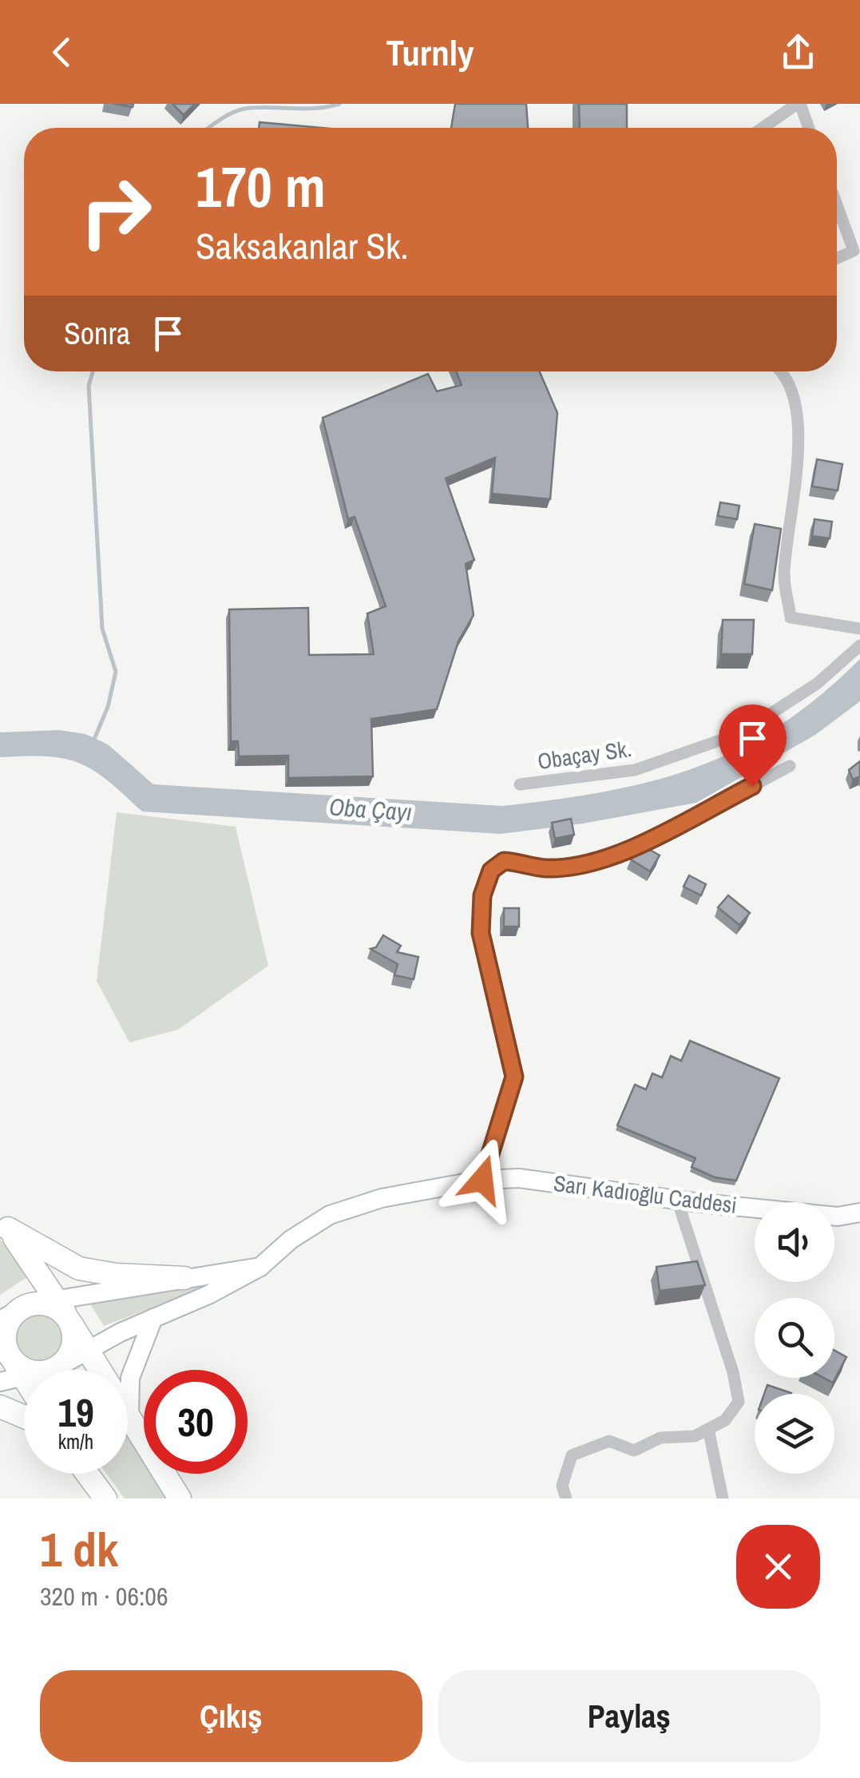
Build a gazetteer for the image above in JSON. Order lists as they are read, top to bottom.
{
  "streets": {
    "street": ["Obaçay Sk.", "Sarı Kadıoğlu Caddesi"]
  },
  "water": ["Oba Çayı"],
  "page": {
    "header": "Turnly",
    "turn": ["170 m", "Saksakanlar Sk."],
    "then": "Sonra",
    "speed": "19 km/h",
    "limit": "30",
    "heading": ["1 dk", "320 m · 06:06"],
    "buttons": ["Çıkış", "Paylaş"]
  }
}
